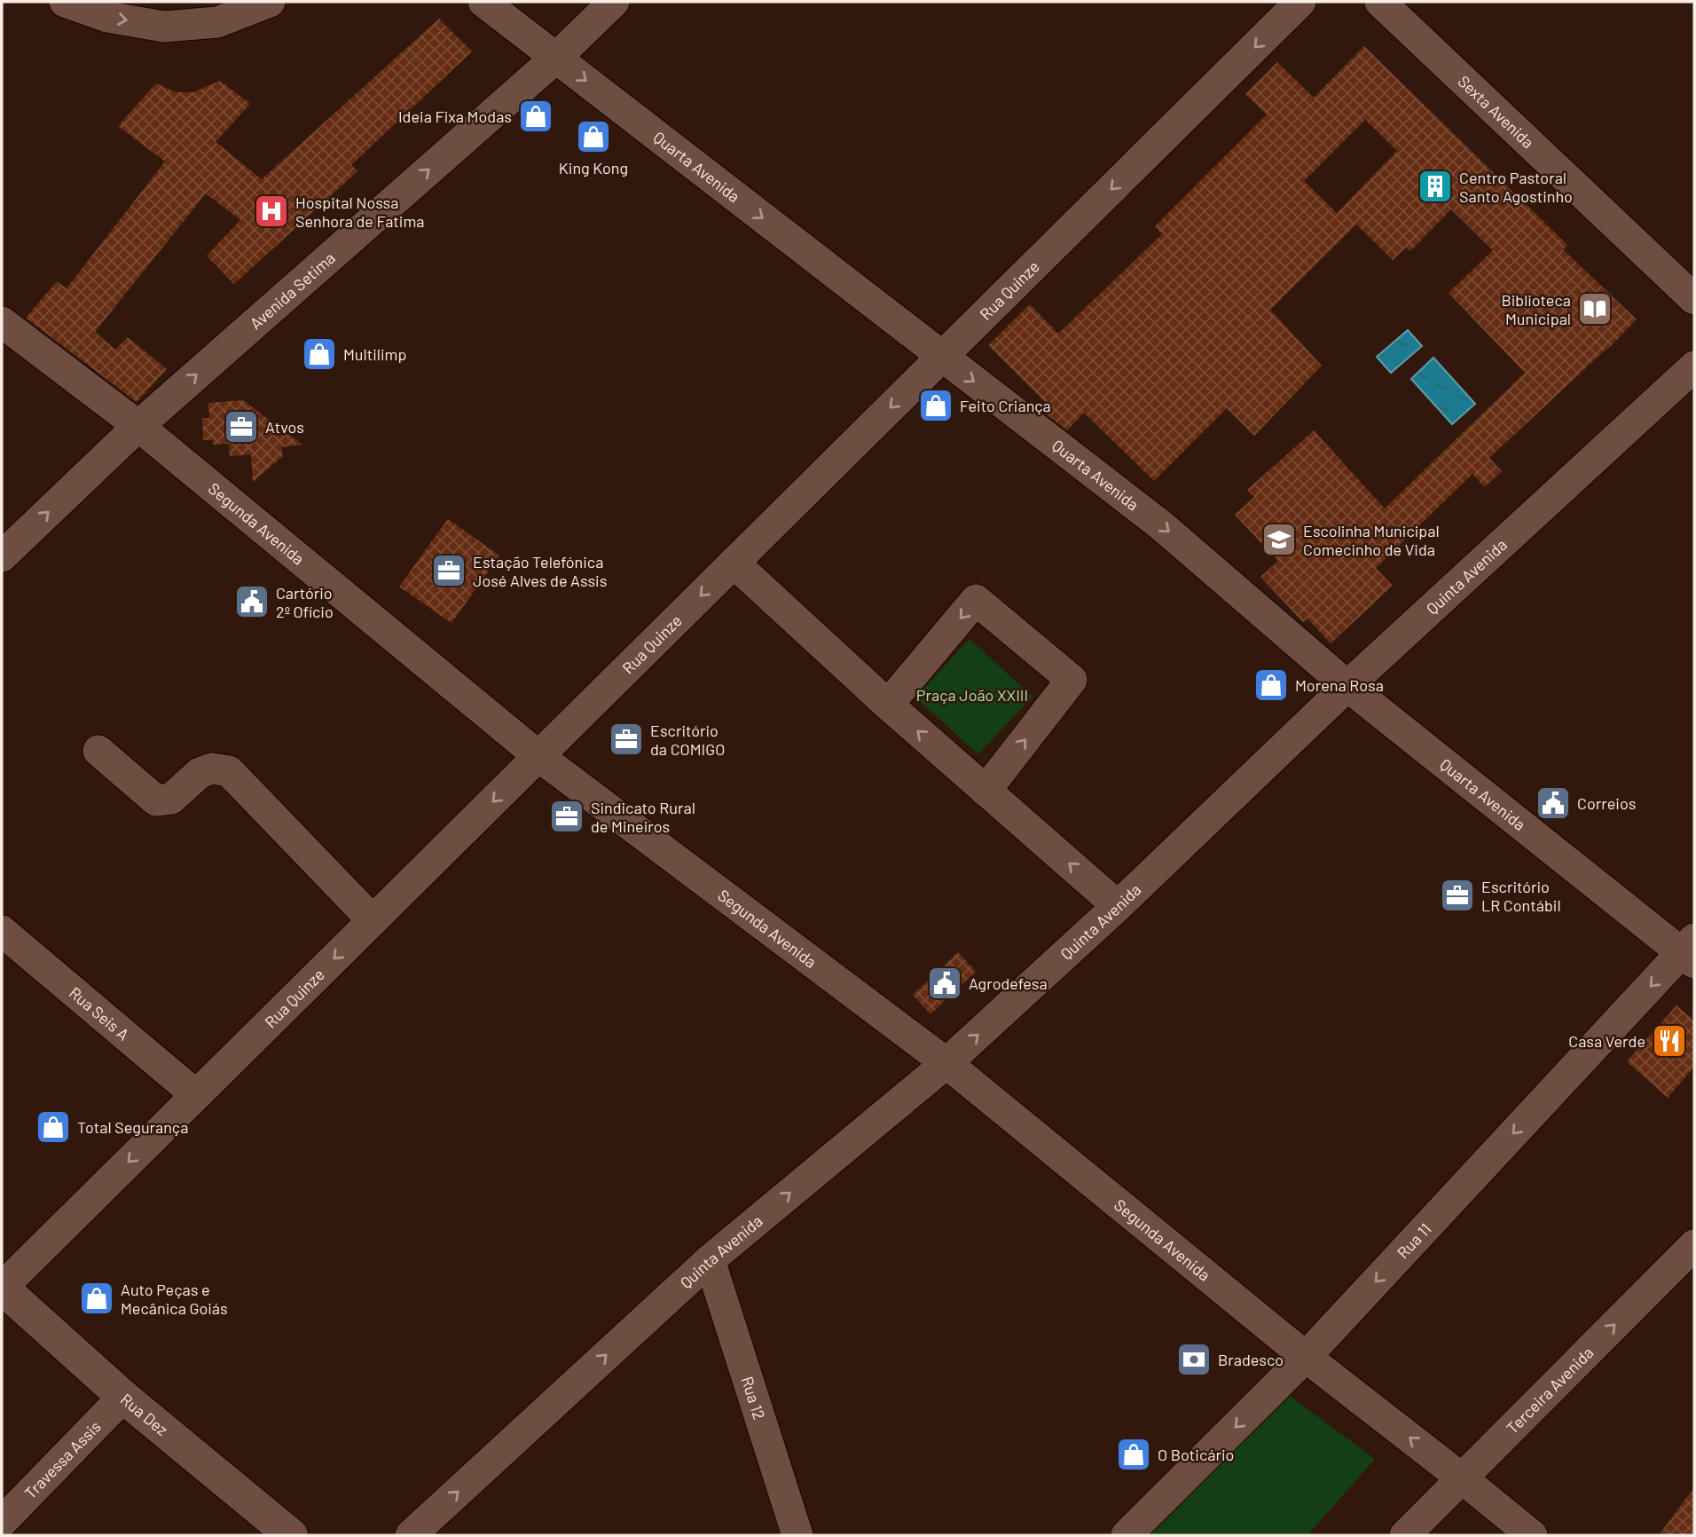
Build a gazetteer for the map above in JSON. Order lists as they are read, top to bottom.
{
  "streets": {
    "street": [
      "Sexta Avenida",
      "Quarta Avenida",
      "Avenida Setima",
      "Rua Quinze",
      "Segunda Avenida",
      "Quinta Avenida",
      "Rua Seis A",
      "Rua 11",
      "Terceira Avenida",
      "Rua 12",
      "Rua Dez",
      "Travessa Assis"
    ]
  },
  "crossings": [
    ["Quarta Avenida", "Avenida Setima"],
    ["Quarta Avenida", "Rua Quinze"],
    ["Quarta Avenida", "Quinta Avenida"],
    ["Quarta Avenida", "Rua 11"],
    ["Avenida Setima", "Segunda Avenida"],
    ["Rua Quinze", "Segunda Avenida"],
    ["Rua Quinze", "Rua Seis A"],
    ["Rua Quinze", "Rua Dez"],
    ["Segunda Avenida", "Quinta Avenida"],
    ["Segunda Avenida", "Rua 11"],
    ["Segunda Avenida", "Terceira Avenida"],
    ["Quinta Avenida", "Rua 12"],
    ["Rua Dez", "Travessa Assis"]
  ],
  "one_way": [
    "Quarta Avenida",
    "Avenida Setima",
    "Rua Quinze",
    "Quinta Avenida",
    "Rua 11",
    "Terceira Avenida"
  ],
  "parks": ["Praça João XXIII"],
  "places": {
    "shop": [
      "Ideia Fixa Modas",
      "King Kong",
      "Multilimp",
      "Feito Criança",
      "Morena Rosa",
      "Total Segurança",
      "Auto Peças e Mecânica Goiás",
      "O Boticário"
    ],
    "building": ["Centro Pastoral Santo Agostinho"],
    "hospital": ["Hospital Nossa Senhora de Fatima"],
    "library": ["Biblioteca Municipal"],
    "office": [
      "Atvos",
      "Estação Telefónica José Alves de Assis",
      "Escritório da COMIGO",
      "Sindicato Rural de Mineiros",
      "Escritório LR Contábil"
    ],
    "school or university": ["Escolinha Municipal Comecinho de Vida"],
    "public building": ["Cartório 2º Ofício", "Correios", "Agrodefesa"],
    "restaurant": ["Casa Verde"],
    "bank": ["Bradesco"]
  }
}
